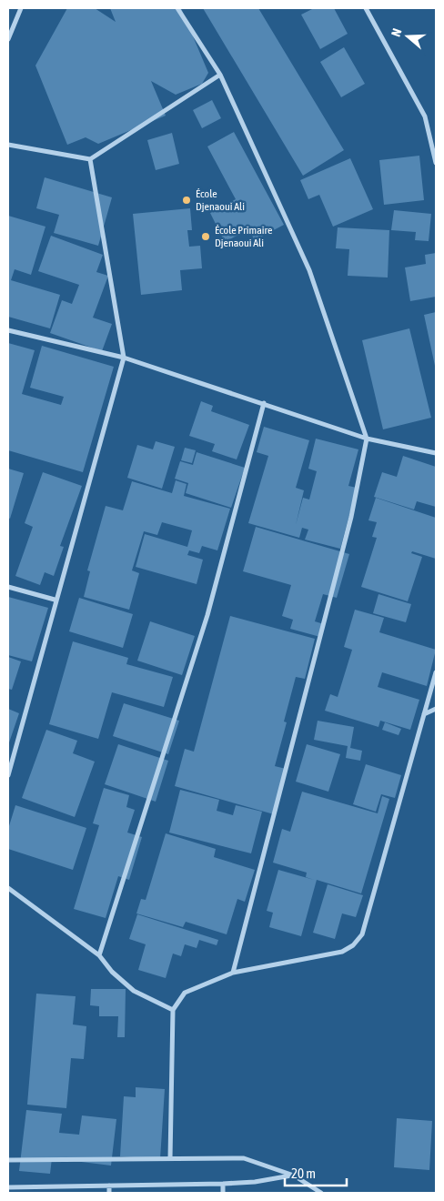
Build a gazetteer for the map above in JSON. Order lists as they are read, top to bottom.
{
  "places": ["École Djenaoui Ali", "École Primaire Djenaoui Ali"],
  "scale_bar": "20 m",
  "north": "left"
}
